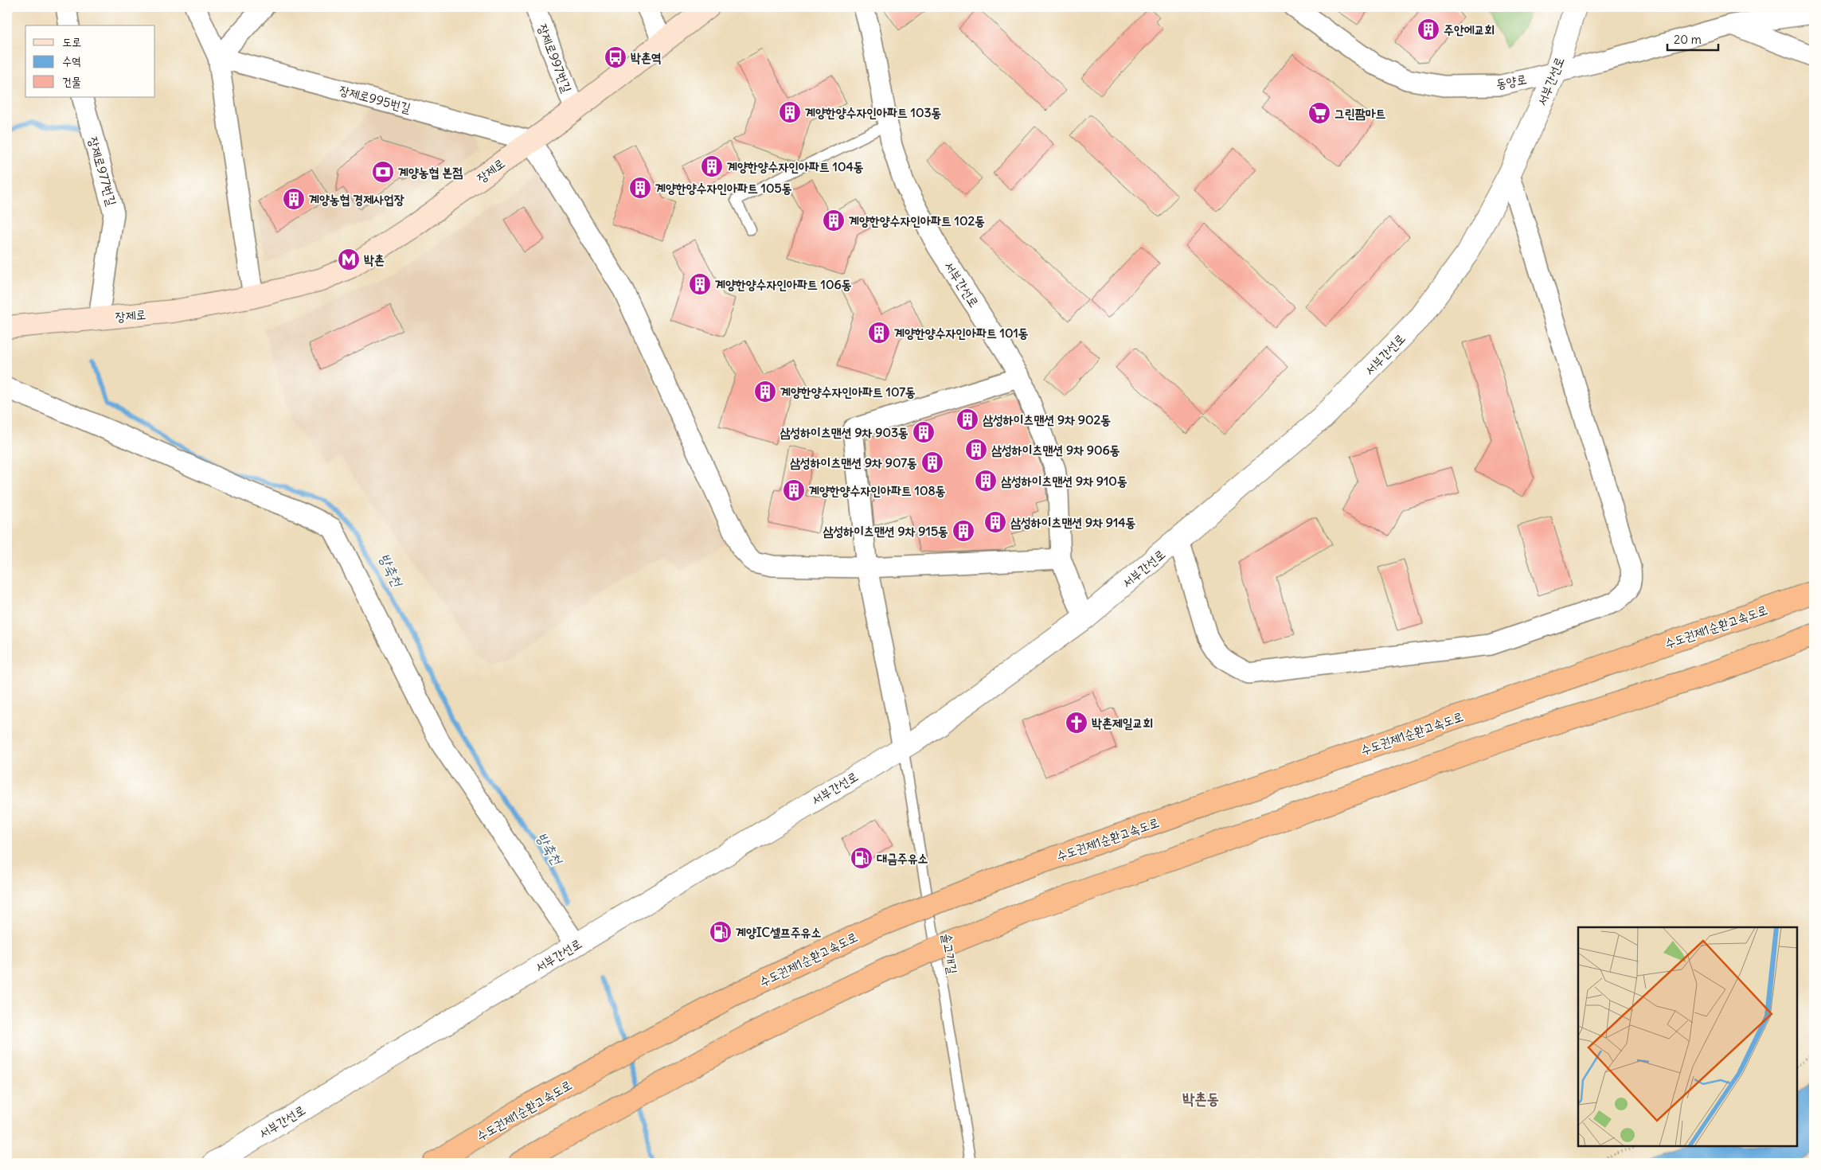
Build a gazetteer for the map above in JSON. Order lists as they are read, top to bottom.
{
  "streets": {
    "highway": ["수도권제1순환고속도로"],
    "main road": ["장제로"],
    "street": [
      "장제로997번길",
      "동양로",
      "서부간선로",
      "장제로995번길",
      "장제로977번길"
    ],
    "lane": ["솔고개길"]
  },
  "crossings": [
    ["장제로997번길", "장제로"],
    ["동양로", "서부간선로"],
    ["서부간선로", "솔고개길"],
    ["장제로995번길", "장제로"],
    ["장제로", "장제로977번길"]
  ],
  "districts": ["박촌동"],
  "water": ["방축천"],
  "places": {
    "building": [
      "주안에교회",
      "계양한양수자인아파트 103동",
      "계양한양수자인아파트 104동",
      "계양한양수자인아파트 105동",
      "계양농협 경제사업장",
      "계양한양수자인아파트 102동",
      "계양한양수자인아파트 106동",
      "계양한양수자인아파트 101동",
      "계양한양수자인아파트 107동",
      "삼성하이츠맨션 9차 902동",
      "삼성하이츠맨션 9차 903동",
      "삼성하이츠맨션 9차 906동",
      "삼성하이츠맨션 9차 907동",
      "삼성하이츠맨션 9차 910동",
      "계양한양수자인아파트 108동",
      "삼성하이츠맨션 9차 914동",
      "삼성하이츠맨션 9차 915동"
    ],
    "bus stop": ["박촌역"],
    "supermarket": ["그린팜마트"],
    "bank": ["계양농협 본점"],
    "metro station": ["박촌"],
    "church": ["박촌제일교회"],
    "fuel station": ["대금주유소", "계양IC셀프주유소"]
  },
  "legend": ["도로", "수역", "건물"],
  "scale_bar": "20 m"
}
